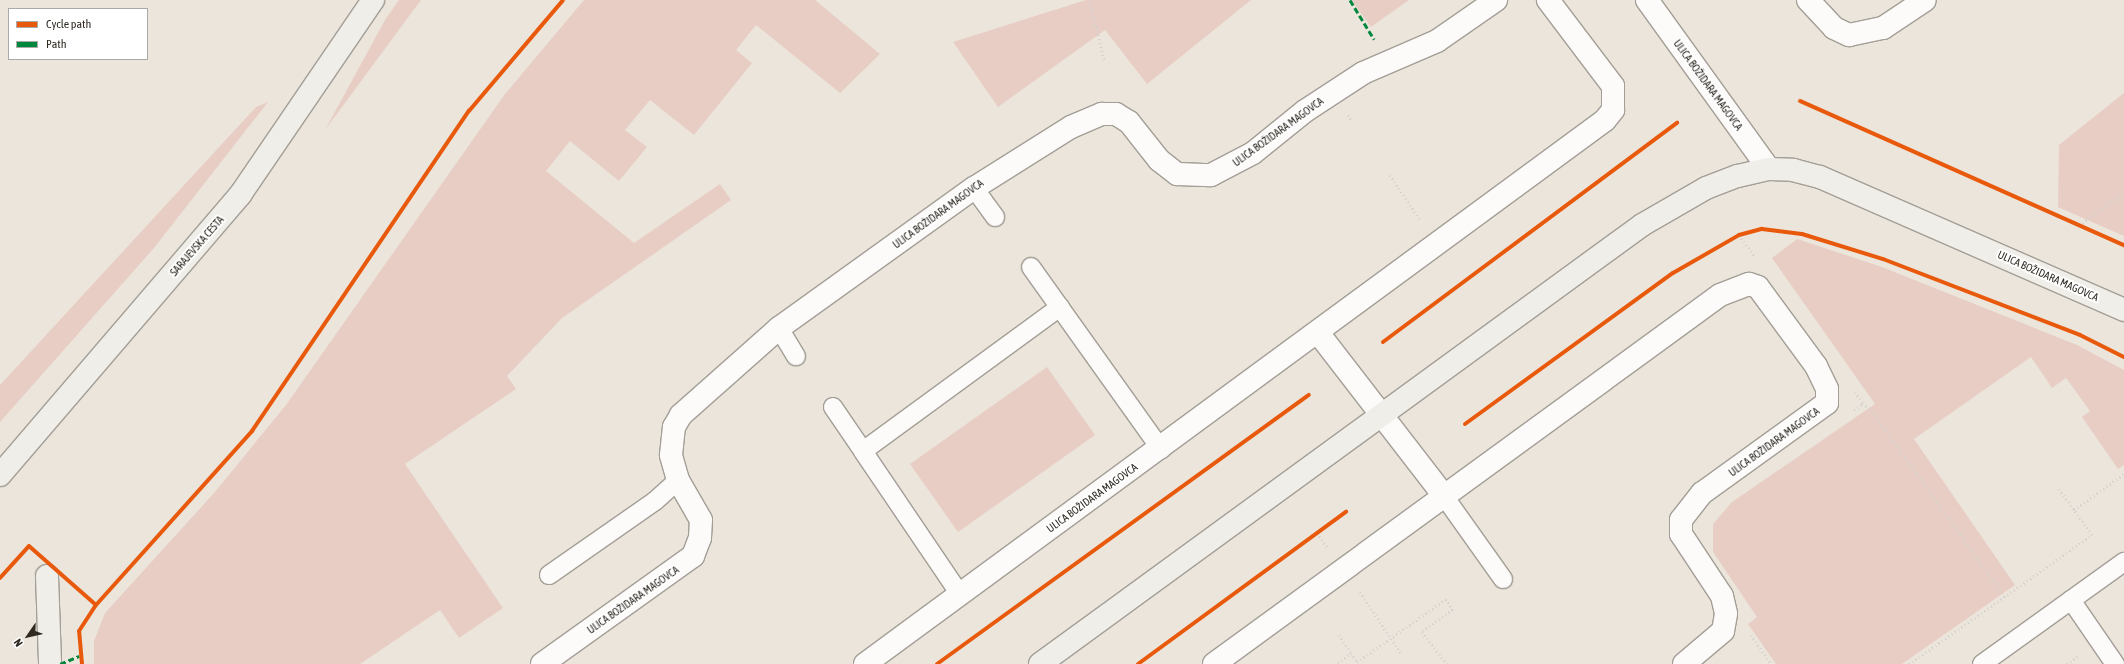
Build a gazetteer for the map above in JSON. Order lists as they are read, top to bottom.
{
  "streets": {
    "street": ["ULICA BOŽIDARA MAGOVCA", "SARAJEVSKA CESTA"]
  },
  "legend": ["Cycle path", "Path"],
  "north": "bottom left"
}
